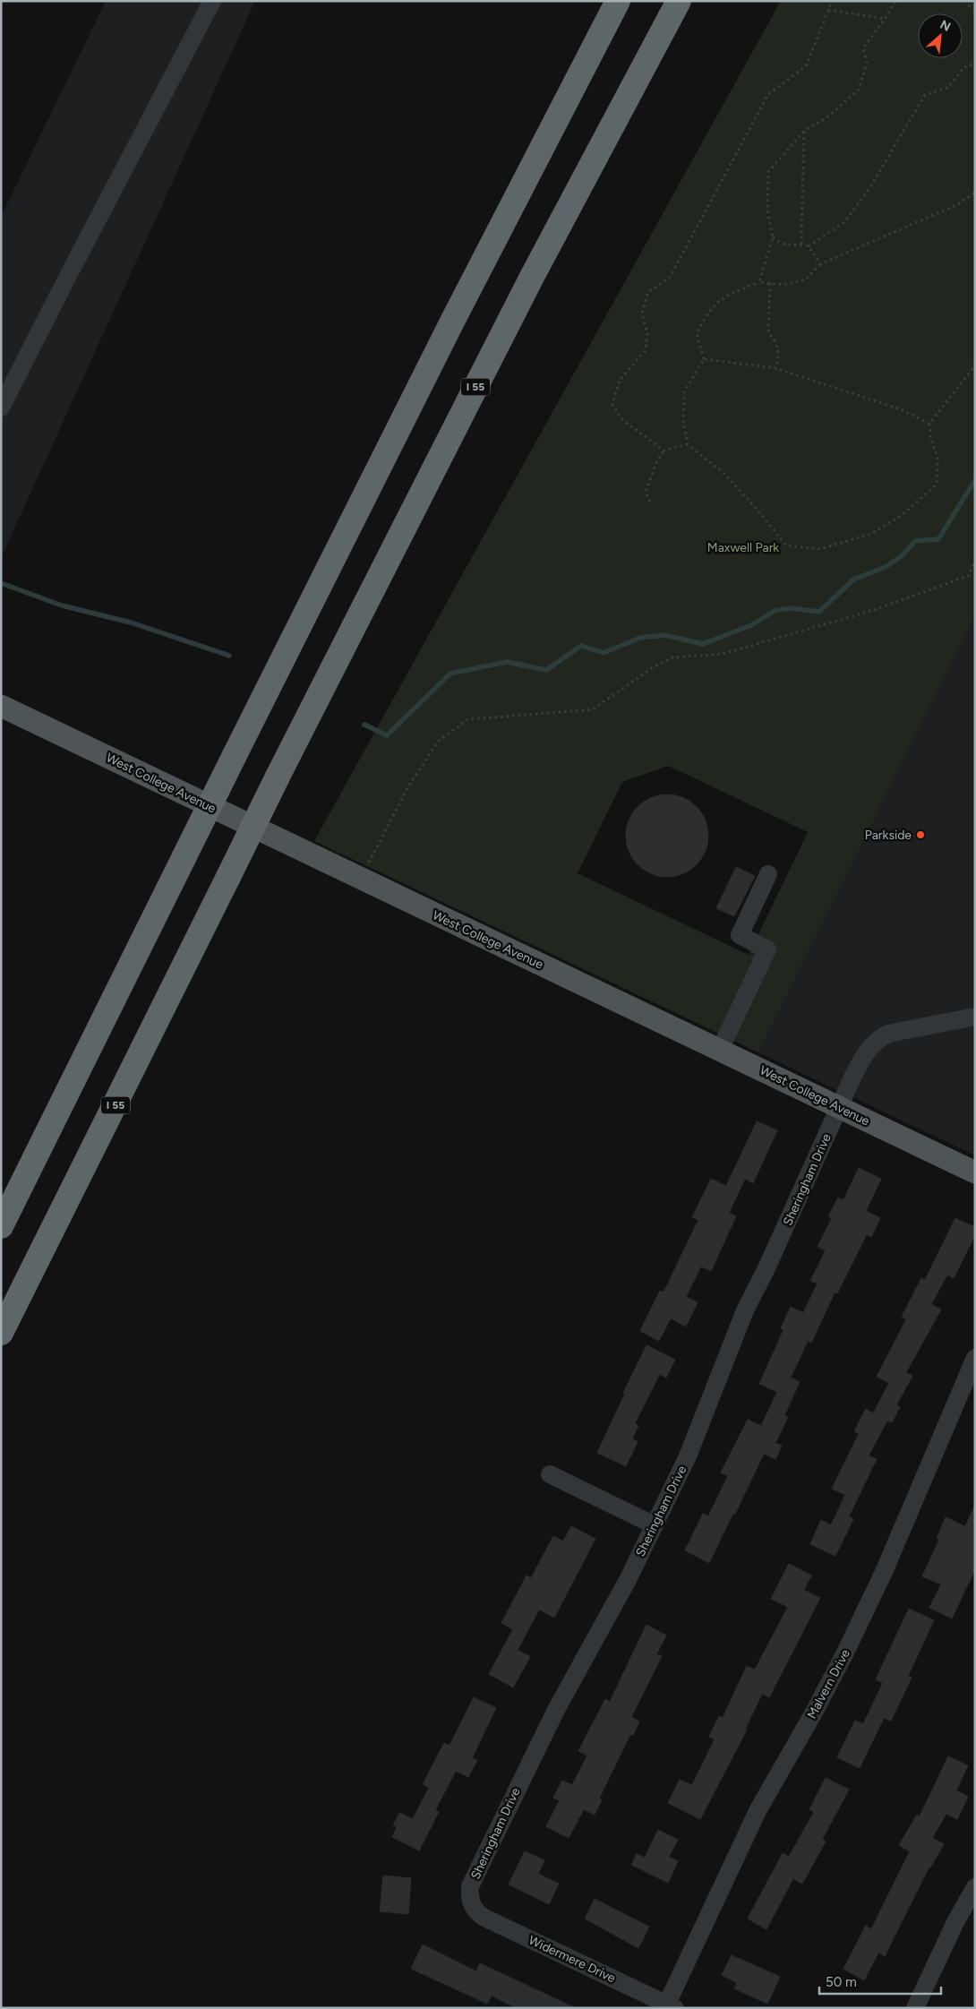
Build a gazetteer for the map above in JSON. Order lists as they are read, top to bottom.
{
  "streets": {
    "highway": ["I 55"],
    "main road": ["West College Avenue"],
    "street": ["Sheringham Drive", "Malvern Drive", "Widermere Drive"]
  },
  "crossings": [
    ["West College Avenue", "Sheringham Drive"],
    ["Sheringham Drive", "Widermere Drive"],
    ["Malvern Drive", "Widermere Drive"]
  ],
  "parks": ["Maxwell Park"],
  "places": ["Parkside"],
  "scale_bar": "50 m",
  "north": "top right"
}
